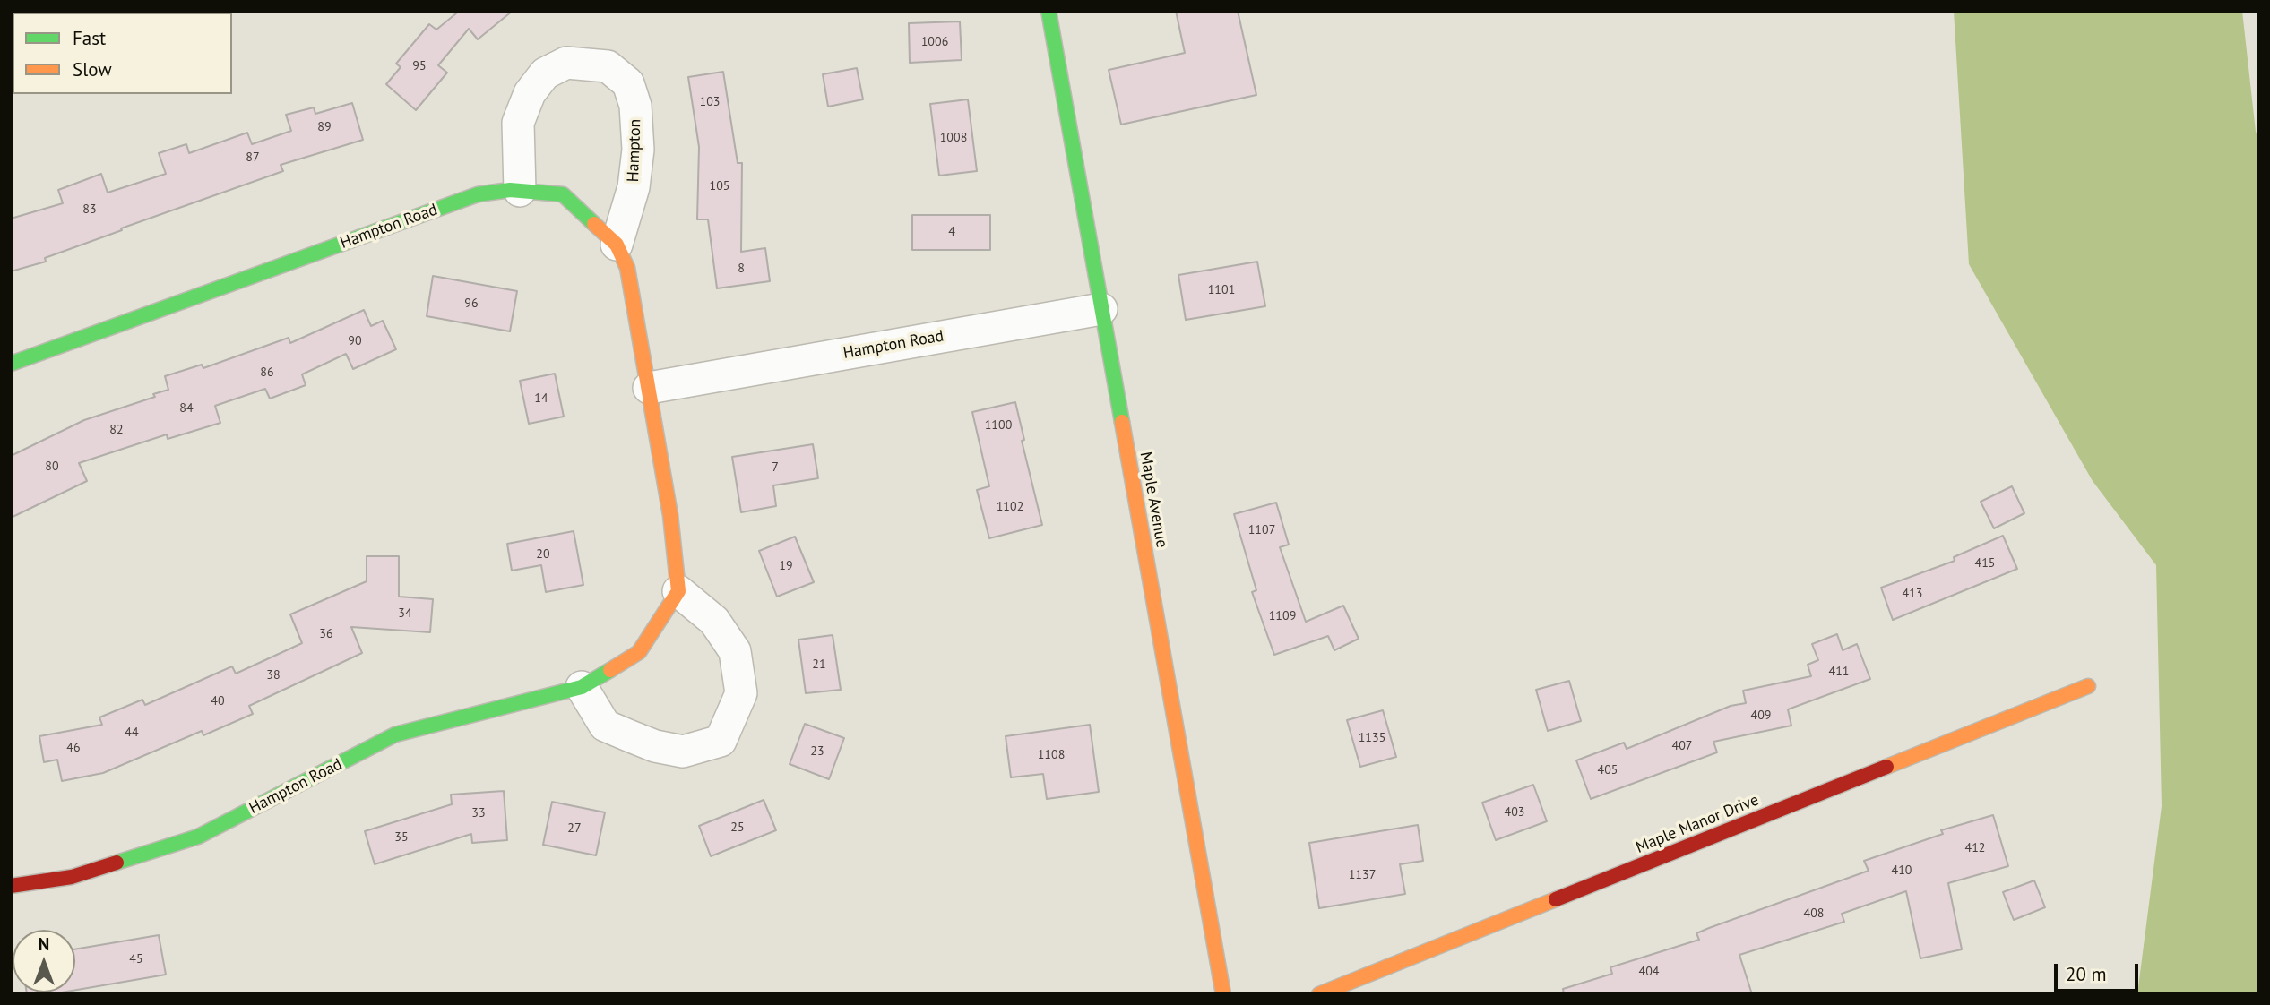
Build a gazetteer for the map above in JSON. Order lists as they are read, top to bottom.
{
  "streets": {
    "street": [
      "Hampton",
      "Hampton Road",
      "Maple Avenue",
      "Maple Manor Drive"
    ]
  },
  "crossings": [
    ["Hampton", "Hampton Road"],
    ["Hampton Road", "Maple Avenue"]
  ],
  "house_numbers": [
    "1006",
    "95",
    "103",
    "89",
    "1008",
    "87",
    "105",
    "83",
    "4",
    "8",
    "1101",
    "96",
    "90",
    "86",
    "14",
    "84",
    "1100",
    "82",
    "80",
    "7",
    "1102",
    "1107",
    "20",
    "415",
    "19",
    "413",
    "34",
    "1109",
    "36",
    "21",
    "411",
    "38",
    "40",
    "409",
    "44",
    "1135",
    "407",
    "46",
    "23",
    "1108",
    "405",
    "403",
    "33",
    "25",
    "27",
    "35",
    "412",
    "410",
    "1137",
    "408",
    "45",
    "404"
  ],
  "legend": ["Fast", "Slow"],
  "scale_bar": "20 m",
  "north": "top"
}
